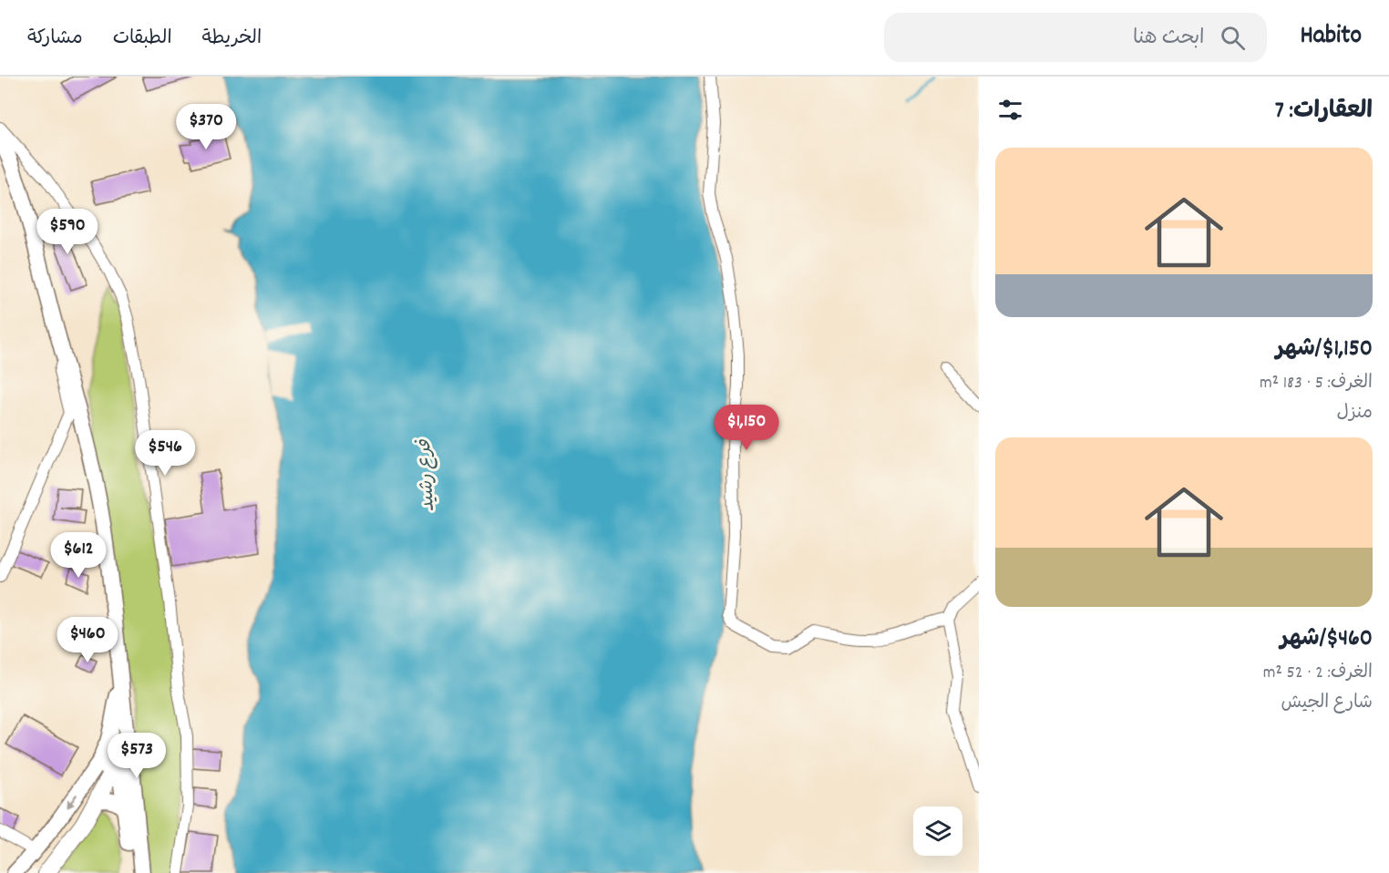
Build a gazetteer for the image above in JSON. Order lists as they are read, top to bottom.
{
  "water": ["فرع رشيد"],
  "page": {
    "header": "Habito",
    "search": "ابحث هنا",
    "nav": ["الخريطة", "الطبقات", "مشاركة"],
    "heading": "العقارات: 7",
    "price": [
      "$370",
      "$590",
      "$1,150",
      "$546",
      "$612",
      "$460",
      "$573"
    ],
    "list": [
      {
        "name": "$1,150/شهر",
        "note": "الغرف: 5 · 183 m² · منزل"
      },
      {
        "name": "$460/شهر",
        "note": "الغرف: 2 · 52 m² · شارع الجيش"
      }
    ]
  }
}
